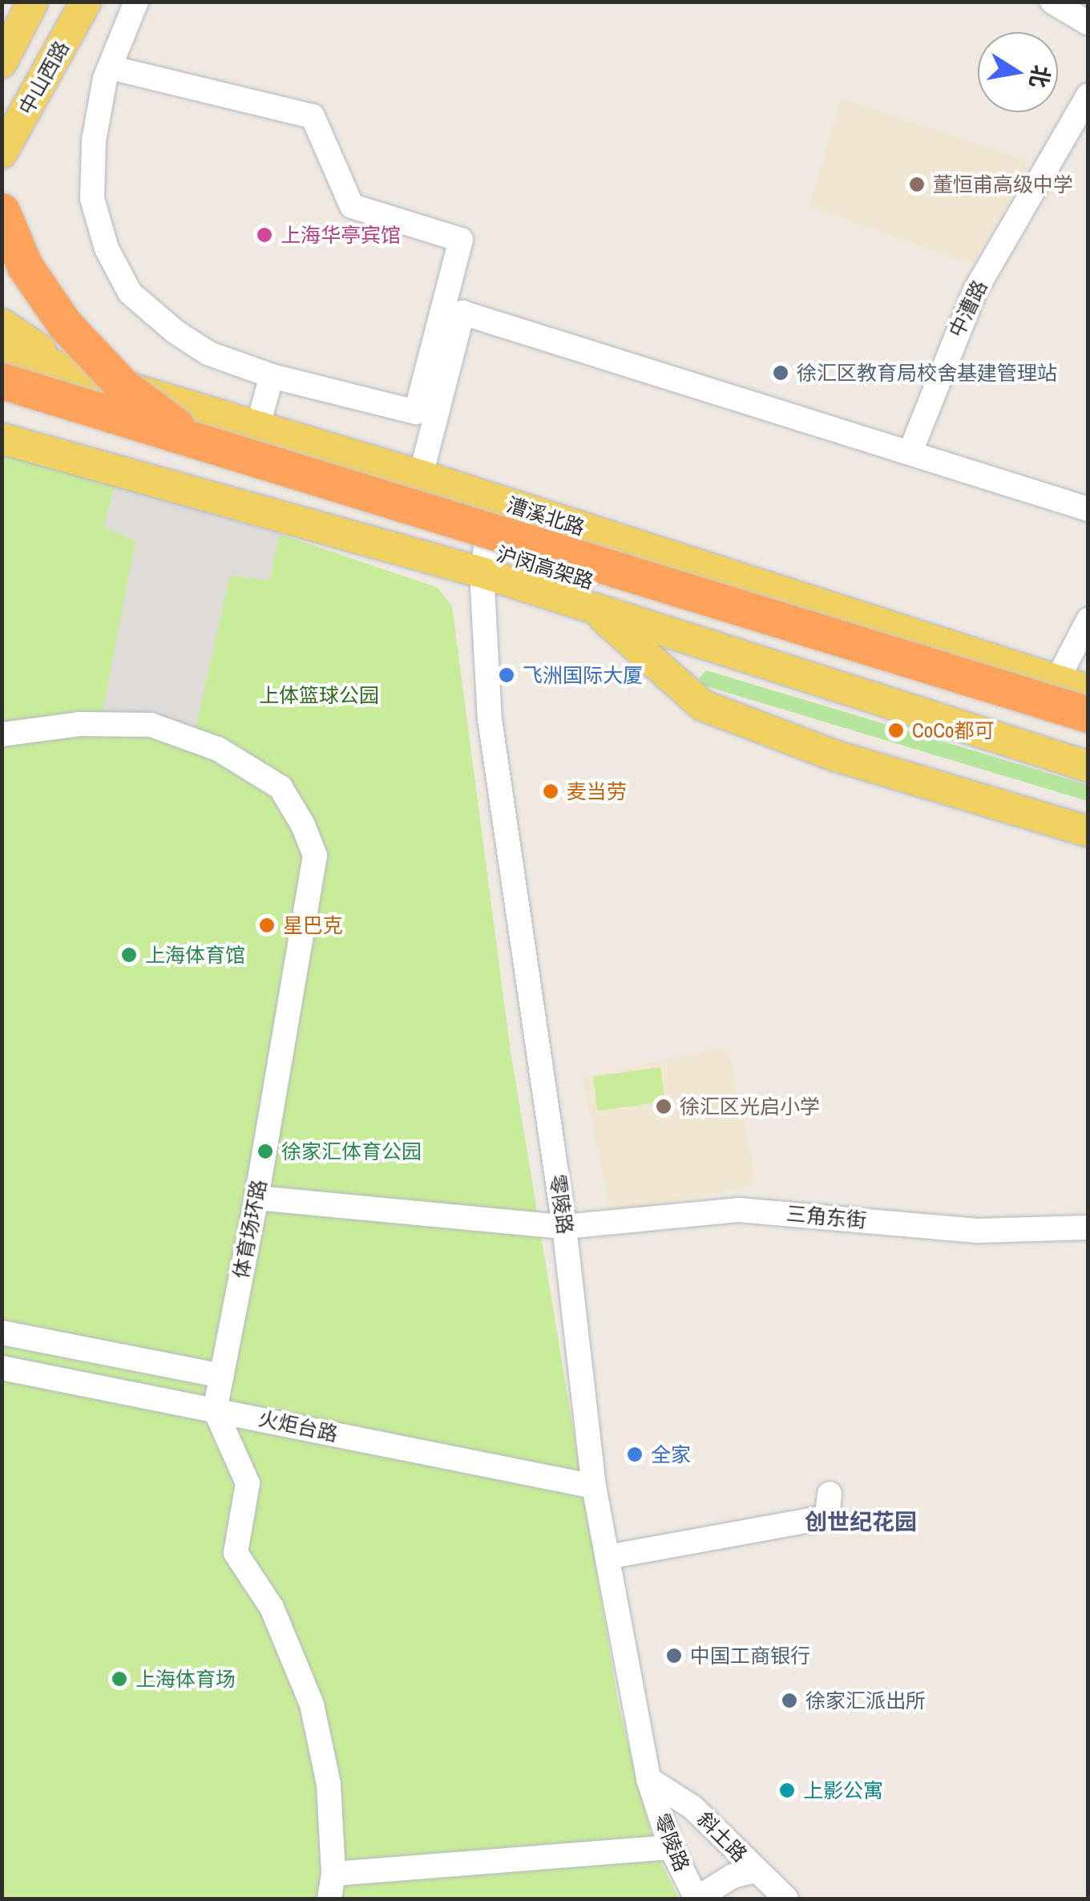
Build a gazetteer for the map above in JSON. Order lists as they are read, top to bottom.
{
  "streets": {
    "highway": ["沪闵高架路"],
    "main road": ["中山西路", "漕溪北路"],
    "street": [
      "中漕路",
      "零陵路",
      "三角东街",
      "体育场环路",
      "火炬台路",
      "斜土路"
    ]
  },
  "crossings": [
    ["漕溪北路", "零陵路"],
    ["零陵路", "三角东街"],
    ["零陵路", "火炬台路"],
    ["零陵路", "斜土路"],
    ["三角东街", "体育场环路"],
    ["体育场环路", "火炬台路"]
  ],
  "districts": ["创世纪花园"],
  "parks": ["上体篮球公园"],
  "places": [
    "董恒甫高级中学",
    "上海华亭宾馆",
    "徐汇区教育局校舍基建管理站",
    "飞洲国际大厦",
    "CoCo都可",
    "麦当劳",
    "星巴克",
    "上海体育馆",
    "徐汇区光启小学",
    "徐家汇体育公园",
    "全家",
    "中国工商银行",
    "上海体育场",
    "徐家汇派出所",
    "上影公寓"
  ],
  "north": "right"
}
